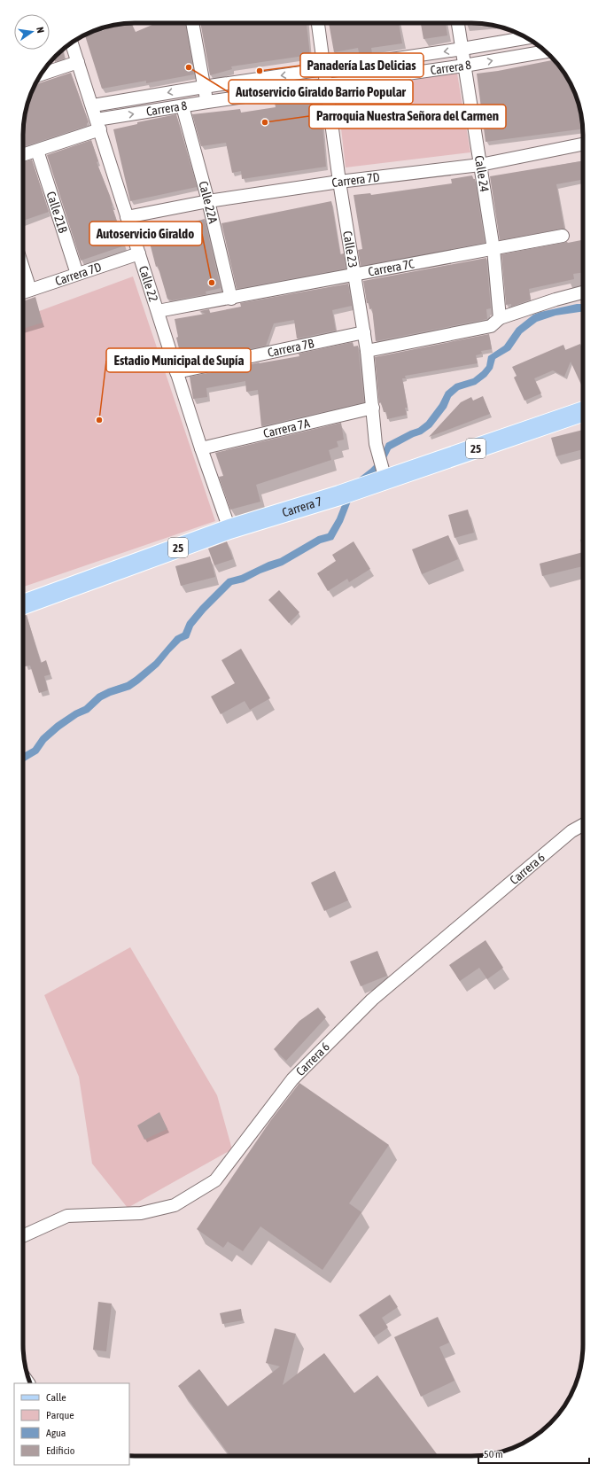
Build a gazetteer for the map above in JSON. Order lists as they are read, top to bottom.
{
  "streets": {
    "main road": ["25", "Carrera 7"],
    "street": [
      "Carrera 8",
      "Calle 24",
      "Carrera 7D",
      "Calle 22A",
      "Calle 21B",
      "Calle 23",
      "Carrera 7C",
      "Calle 22",
      "Carrera 7B",
      "Carrera 7A",
      "Carrera 6"
    ]
  },
  "crossings": [
    ["Carrera 8", "Calle 24"],
    ["Carrera 8", "Calle 22A"],
    ["Carrera 8", "Calle 21B"],
    ["Carrera 8", "Calle 23"],
    ["Carrera 8", "Calle 22"],
    ["Calle 24", "Carrera 7D"],
    ["Calle 24", "Carrera 7C"],
    ["Carrera 7D", "Calle 22A"],
    ["Carrera 7D", "Calle 21B"],
    ["Carrera 7D", "Calle 23"],
    ["Carrera 7D", "Calle 22"],
    ["Calle 22A", "Carrera 7C"],
    ["Calle 23", "Carrera 7C"],
    ["Calle 23", "Carrera 7B"],
    ["Calle 23", "Carrera 7A"],
    ["Calle 23", "Carrera 7"],
    ["Carrera 7C", "Calle 22"],
    ["Calle 22", "Carrera 7B"],
    ["Calle 22", "Carrera 7A"],
    ["Calle 22", "Carrera 7"]
  ],
  "places": [
    "Autoservicio Giraldo Barrio Popular",
    "Panadería Las Delicias",
    "Parroquia Nuestra Señora del Carmen",
    "Autoservicio Giraldo",
    "Estadio Municipal de Supía"
  ],
  "legend": [
    "Calle",
    "Parque",
    "Agua",
    "Edificio"
  ],
  "scale_bar": "50 m",
  "north": "right"
}
